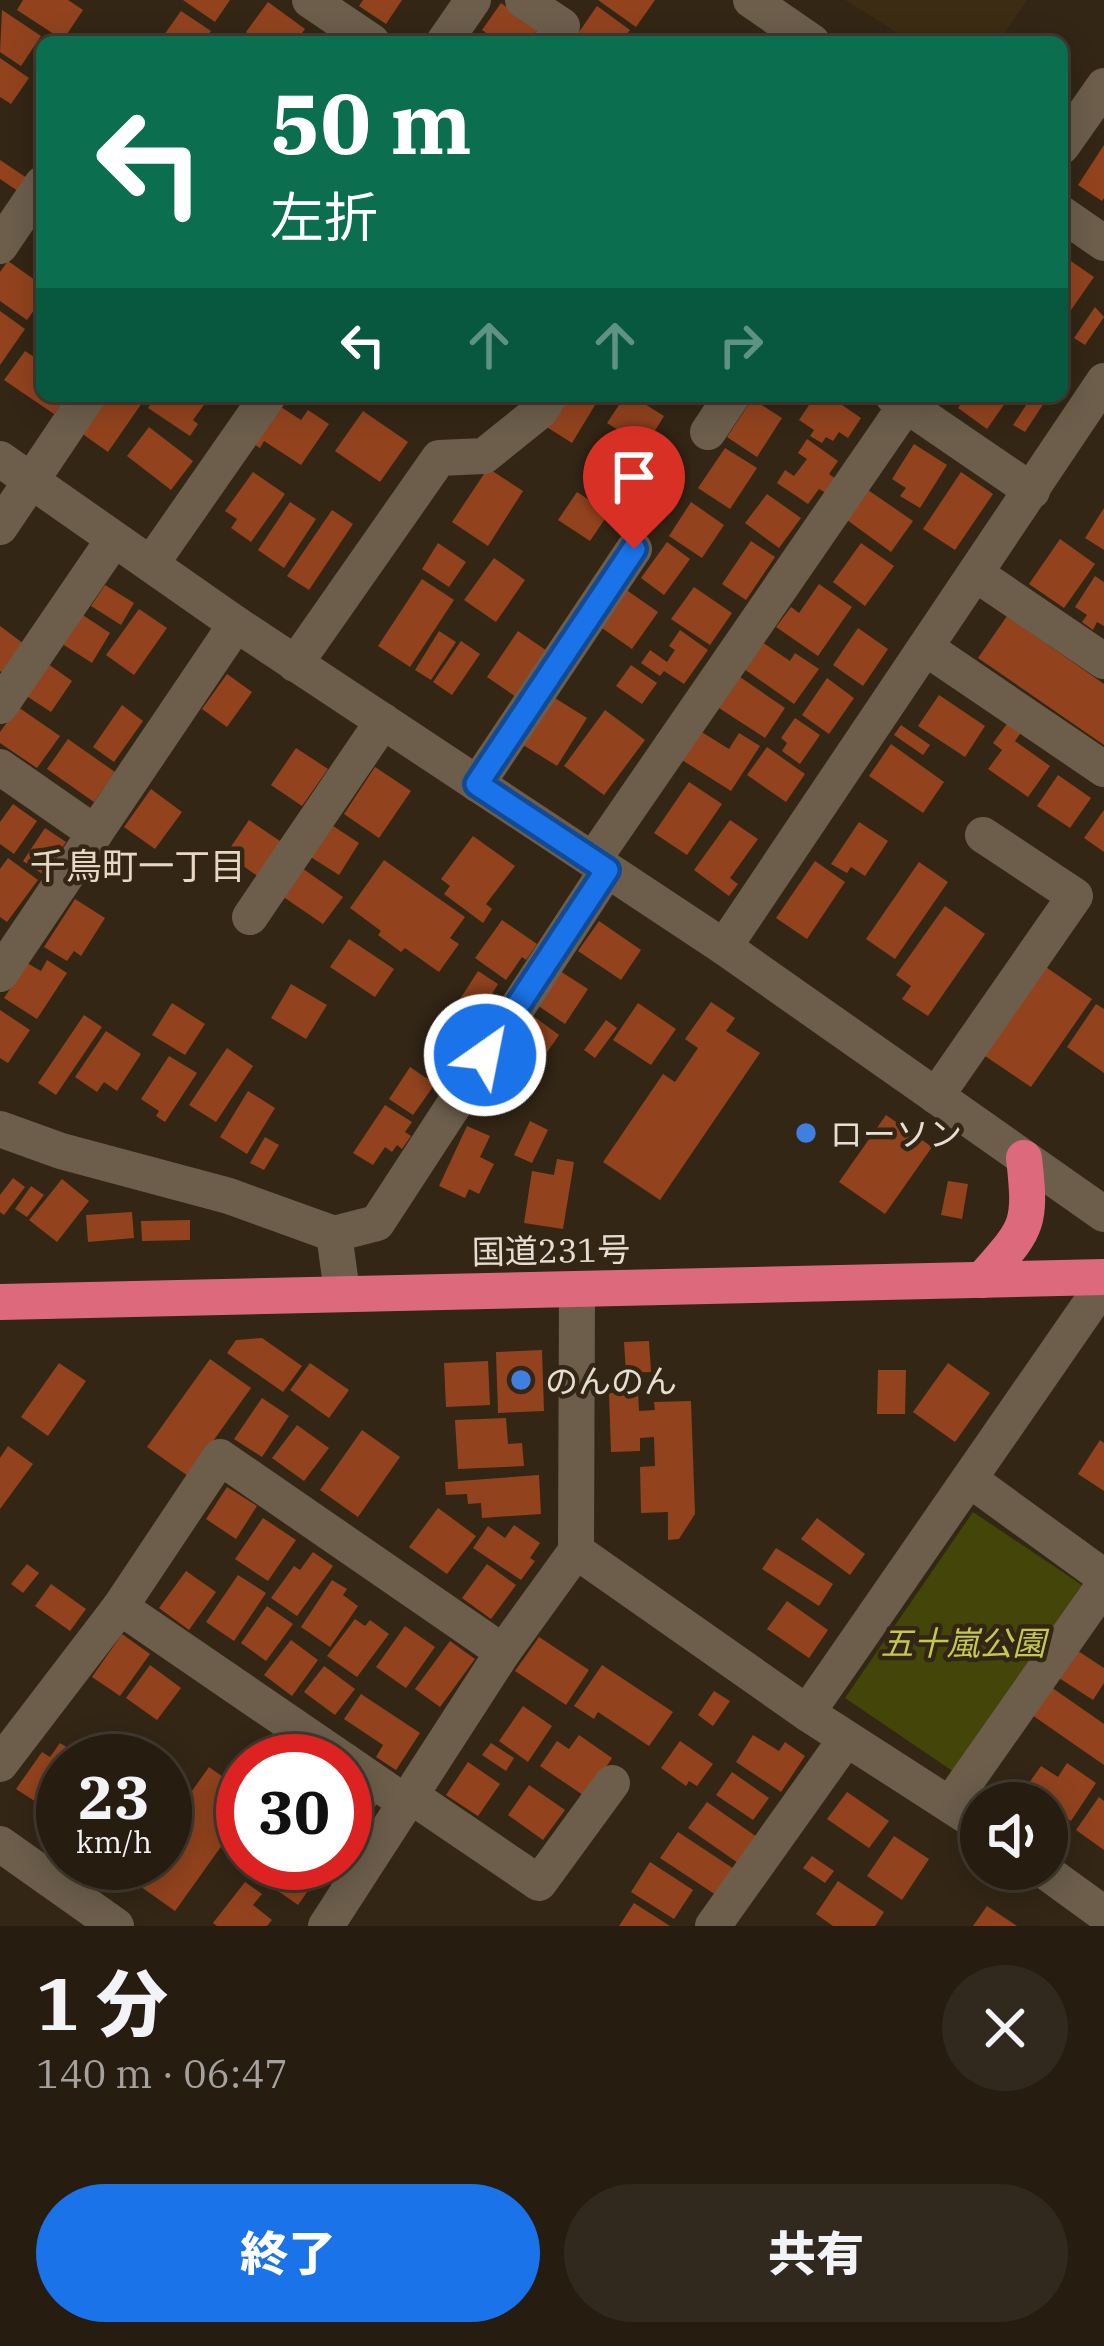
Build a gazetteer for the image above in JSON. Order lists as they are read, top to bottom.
{
  "streets": {
    "highway": ["国道231号"]
  },
  "districts": ["千鳥町一丁目"],
  "parks": ["五十嵐公園"],
  "places": ["ローソン", "のんのん"],
  "page": {
    "turn": ["50 m", "左折"],
    "speed": "23 km/h",
    "limit": "30",
    "heading": ["1 分", "140 m · 06:47"],
    "buttons": ["終了", "共有"]
  }
}
